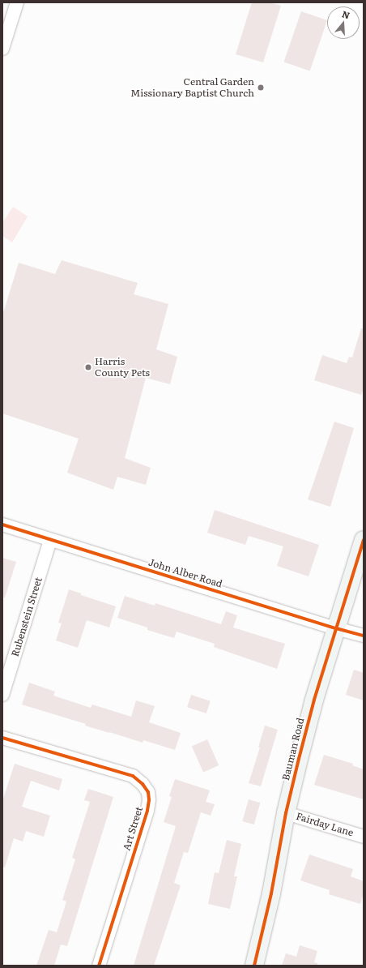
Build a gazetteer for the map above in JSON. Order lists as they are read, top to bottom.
{
  "streets": {
    "street": [
      "John Alber Road",
      "Rubenstein Street",
      "Bauman Road",
      "Fairday Lane",
      "Art Street"
    ]
  },
  "crossings": [
    ["John Alber Road", "Rubenstein Street"],
    ["John Alber Road", "Bauman Road"],
    ["Bauman Road", "Fairday Lane"]
  ],
  "places": ["Central Garden Missionary Baptist Church", "Harris County Pets"],
  "north": "top"
}
